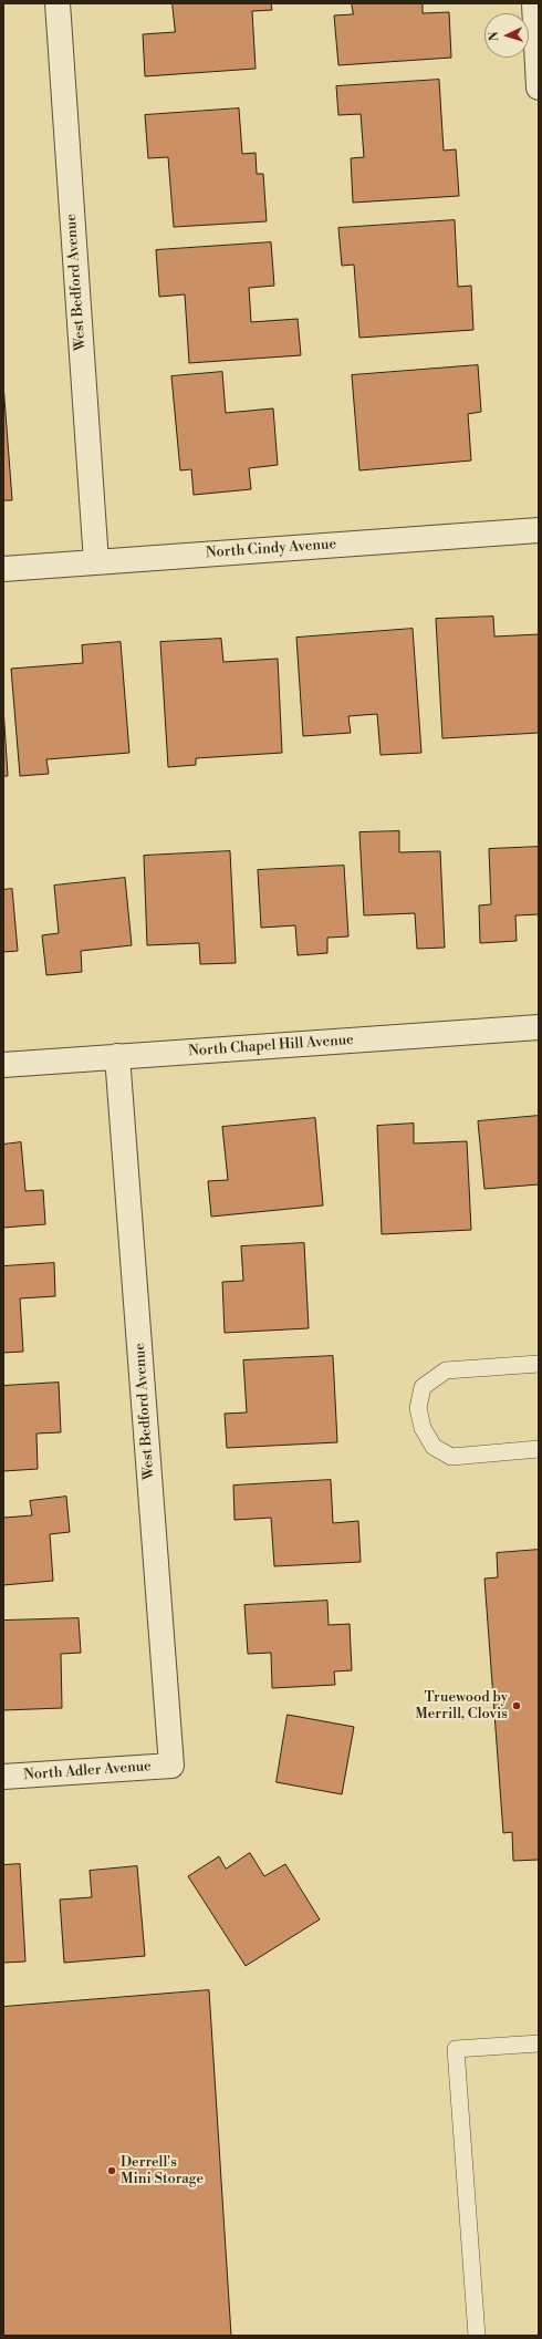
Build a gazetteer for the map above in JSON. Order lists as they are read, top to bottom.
{
  "streets": {
    "street": [
      "West Bedford Avenue",
      "North Cindy Avenue",
      "North Chapel Hill Avenue",
      "North Adler Avenue"
    ]
  },
  "crossings": [
    ["West Bedford Avenue", "North Cindy Avenue"],
    ["West Bedford Avenue", "North Chapel Hill Avenue"],
    ["West Bedford Avenue", "North Adler Avenue"]
  ],
  "places": ["Truewood by Merrill, Clovis", "Derrell's Mini Storage"],
  "north": "left"
}
